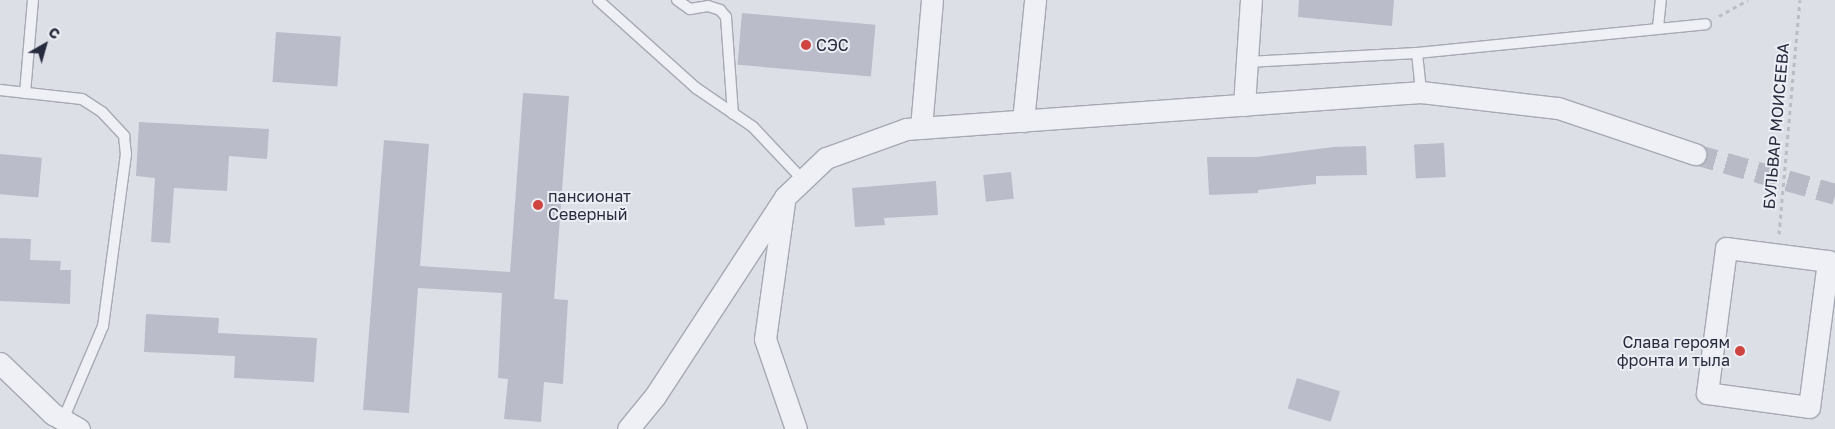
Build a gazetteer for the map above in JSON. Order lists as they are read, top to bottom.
{
  "streets": {
    "path": ["БУЛЬВАР МОИСЕЕВА"]
  },
  "places": ["СЭС", "пансионат Северный", "Слава героям фронта и тыла"],
  "north": "top right"
}
